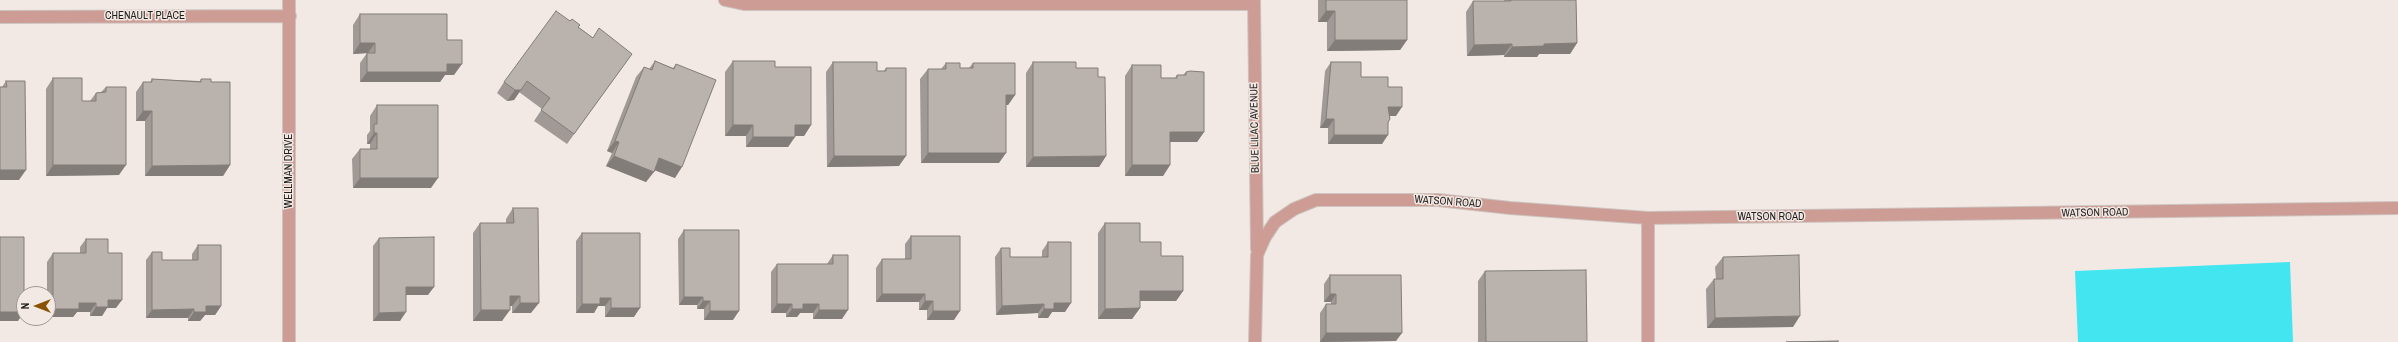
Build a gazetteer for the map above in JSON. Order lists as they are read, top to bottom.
{
  "streets": {
    "street": [
      "CHENAULT PLACE",
      "BLUE LILAC AVENUE",
      "WELLMAN DRIVE",
      "WATSON ROAD"
    ]
  },
  "crossings": [
    ["CHENAULT PLACE", "WELLMAN DRIVE"],
    ["BLUE LILAC AVENUE", "WATSON ROAD"]
  ],
  "north": "left"
}
